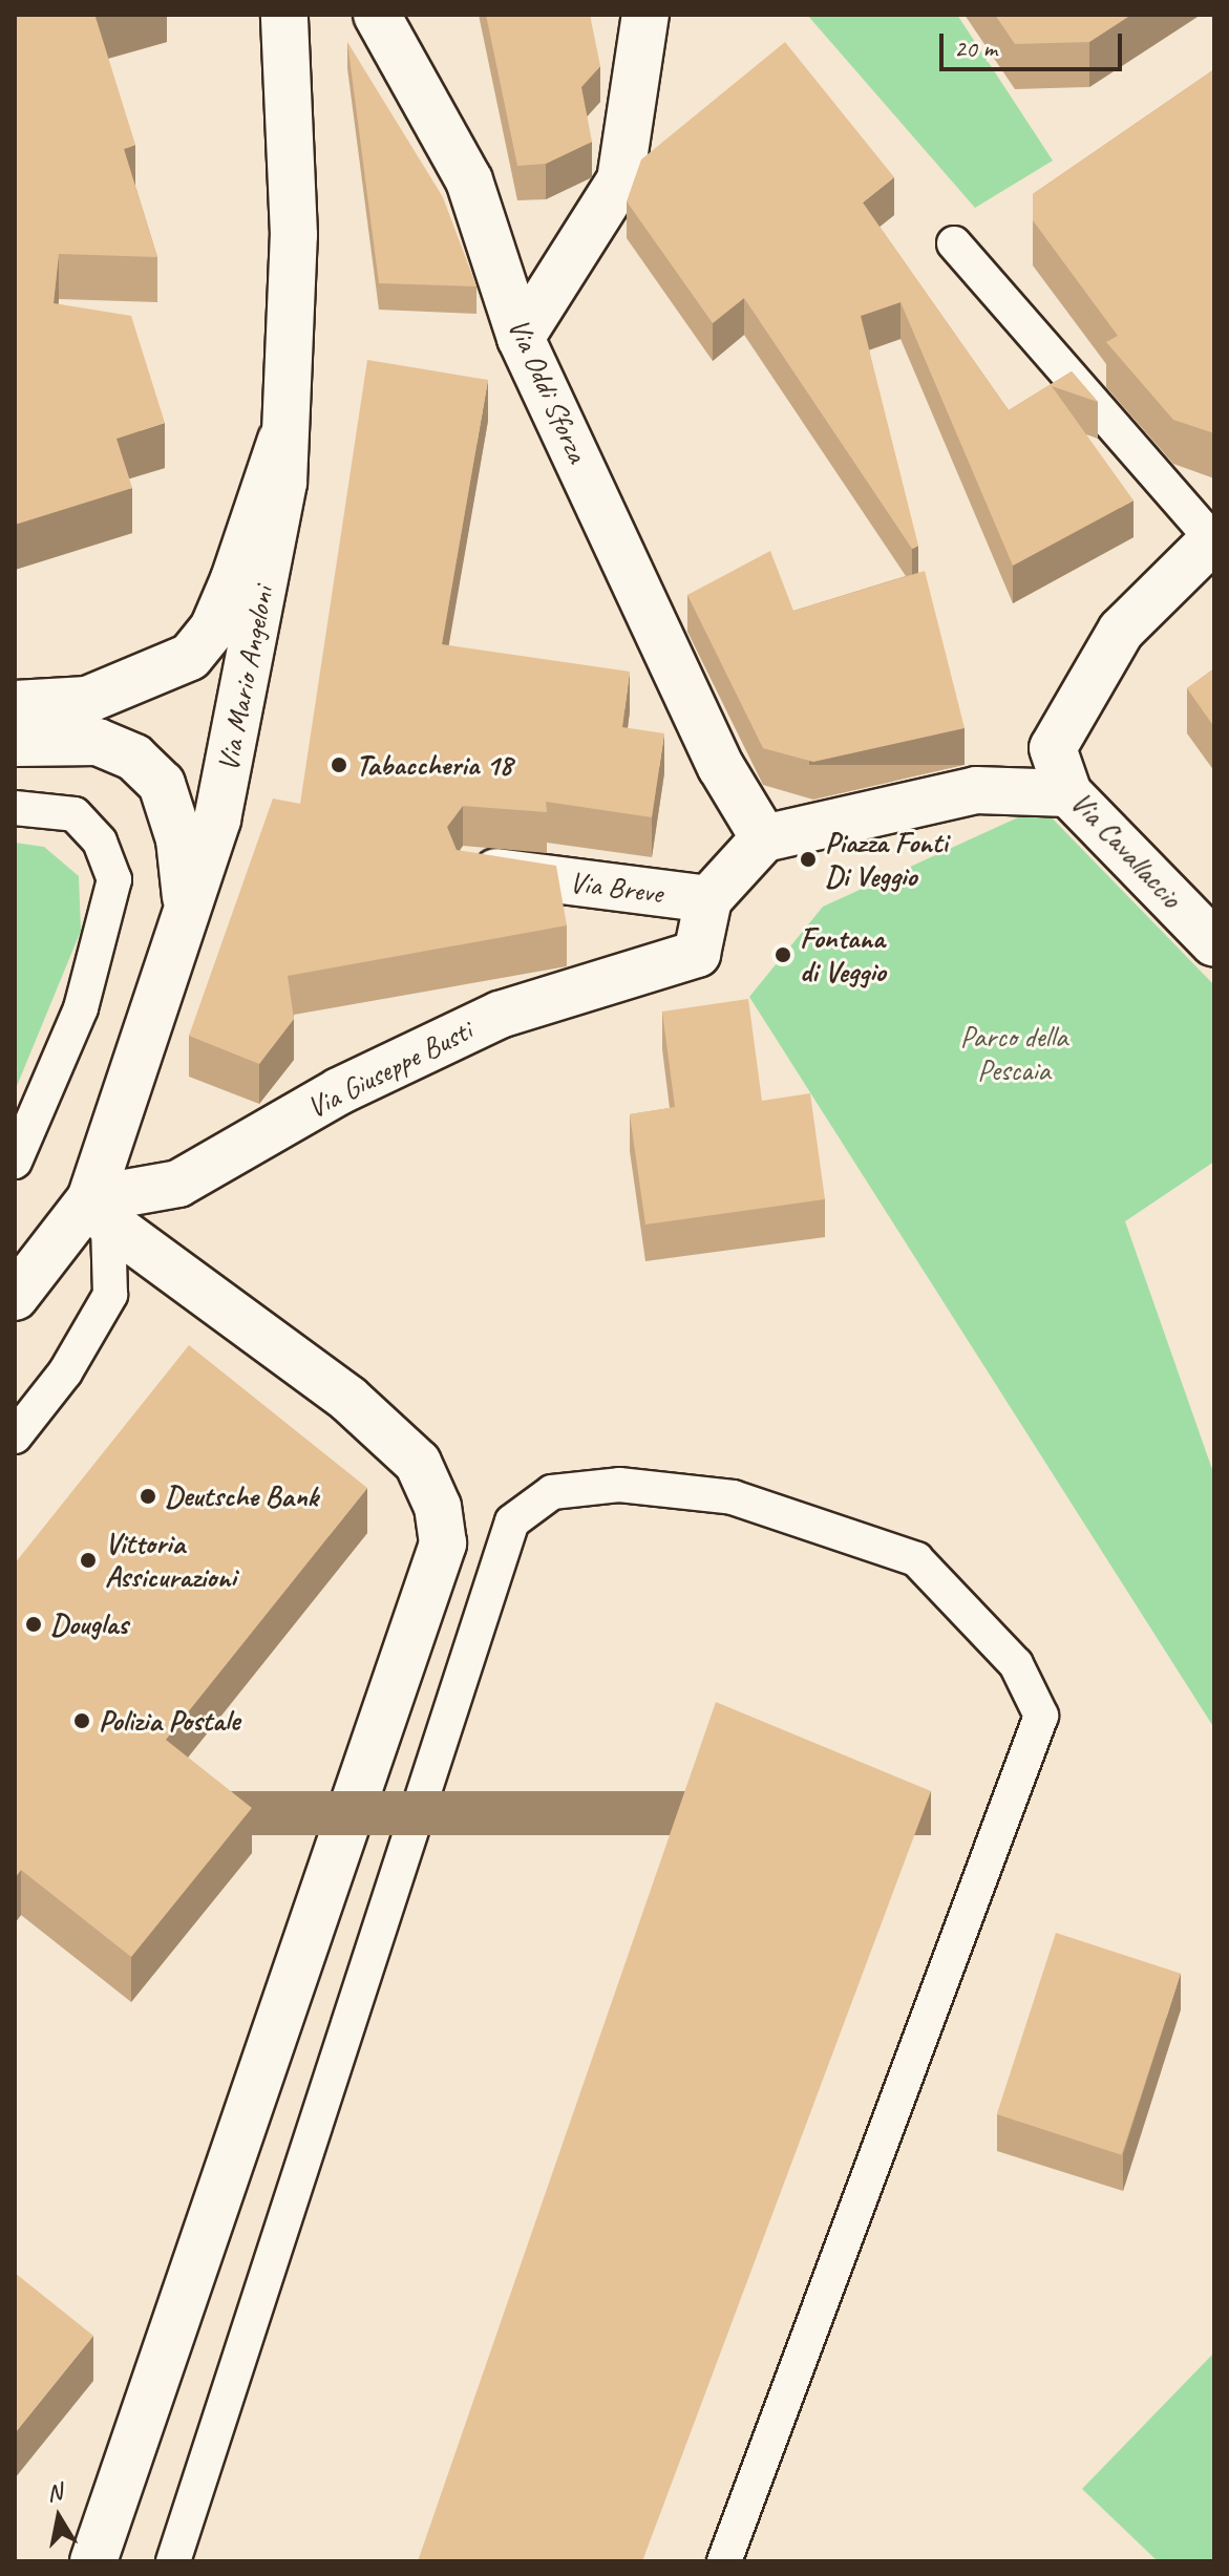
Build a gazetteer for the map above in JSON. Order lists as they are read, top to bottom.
{
  "streets": {
    "street": [
      "Via Oddi Sforza",
      "Via Mario Angeloni",
      "Via Cavallaccio",
      "Via Breve",
      "Via Giuseppe Busti"
    ]
  },
  "crossings": [
    ["Via Mario Angeloni", "Via Giuseppe Busti"],
    ["Via Breve", "Via Giuseppe Busti"]
  ],
  "parks": ["Parco della Pescaia"],
  "places": [
    "Tabaccheria 18",
    "Piazza Fonti Di Veggio",
    "Fontana di Veggio",
    "Deutsche Bank",
    "Vittoria Assicurazioni",
    "Douglas",
    "Polizia Postale"
  ],
  "scale_bar": "20 m",
  "north": "top"
}
